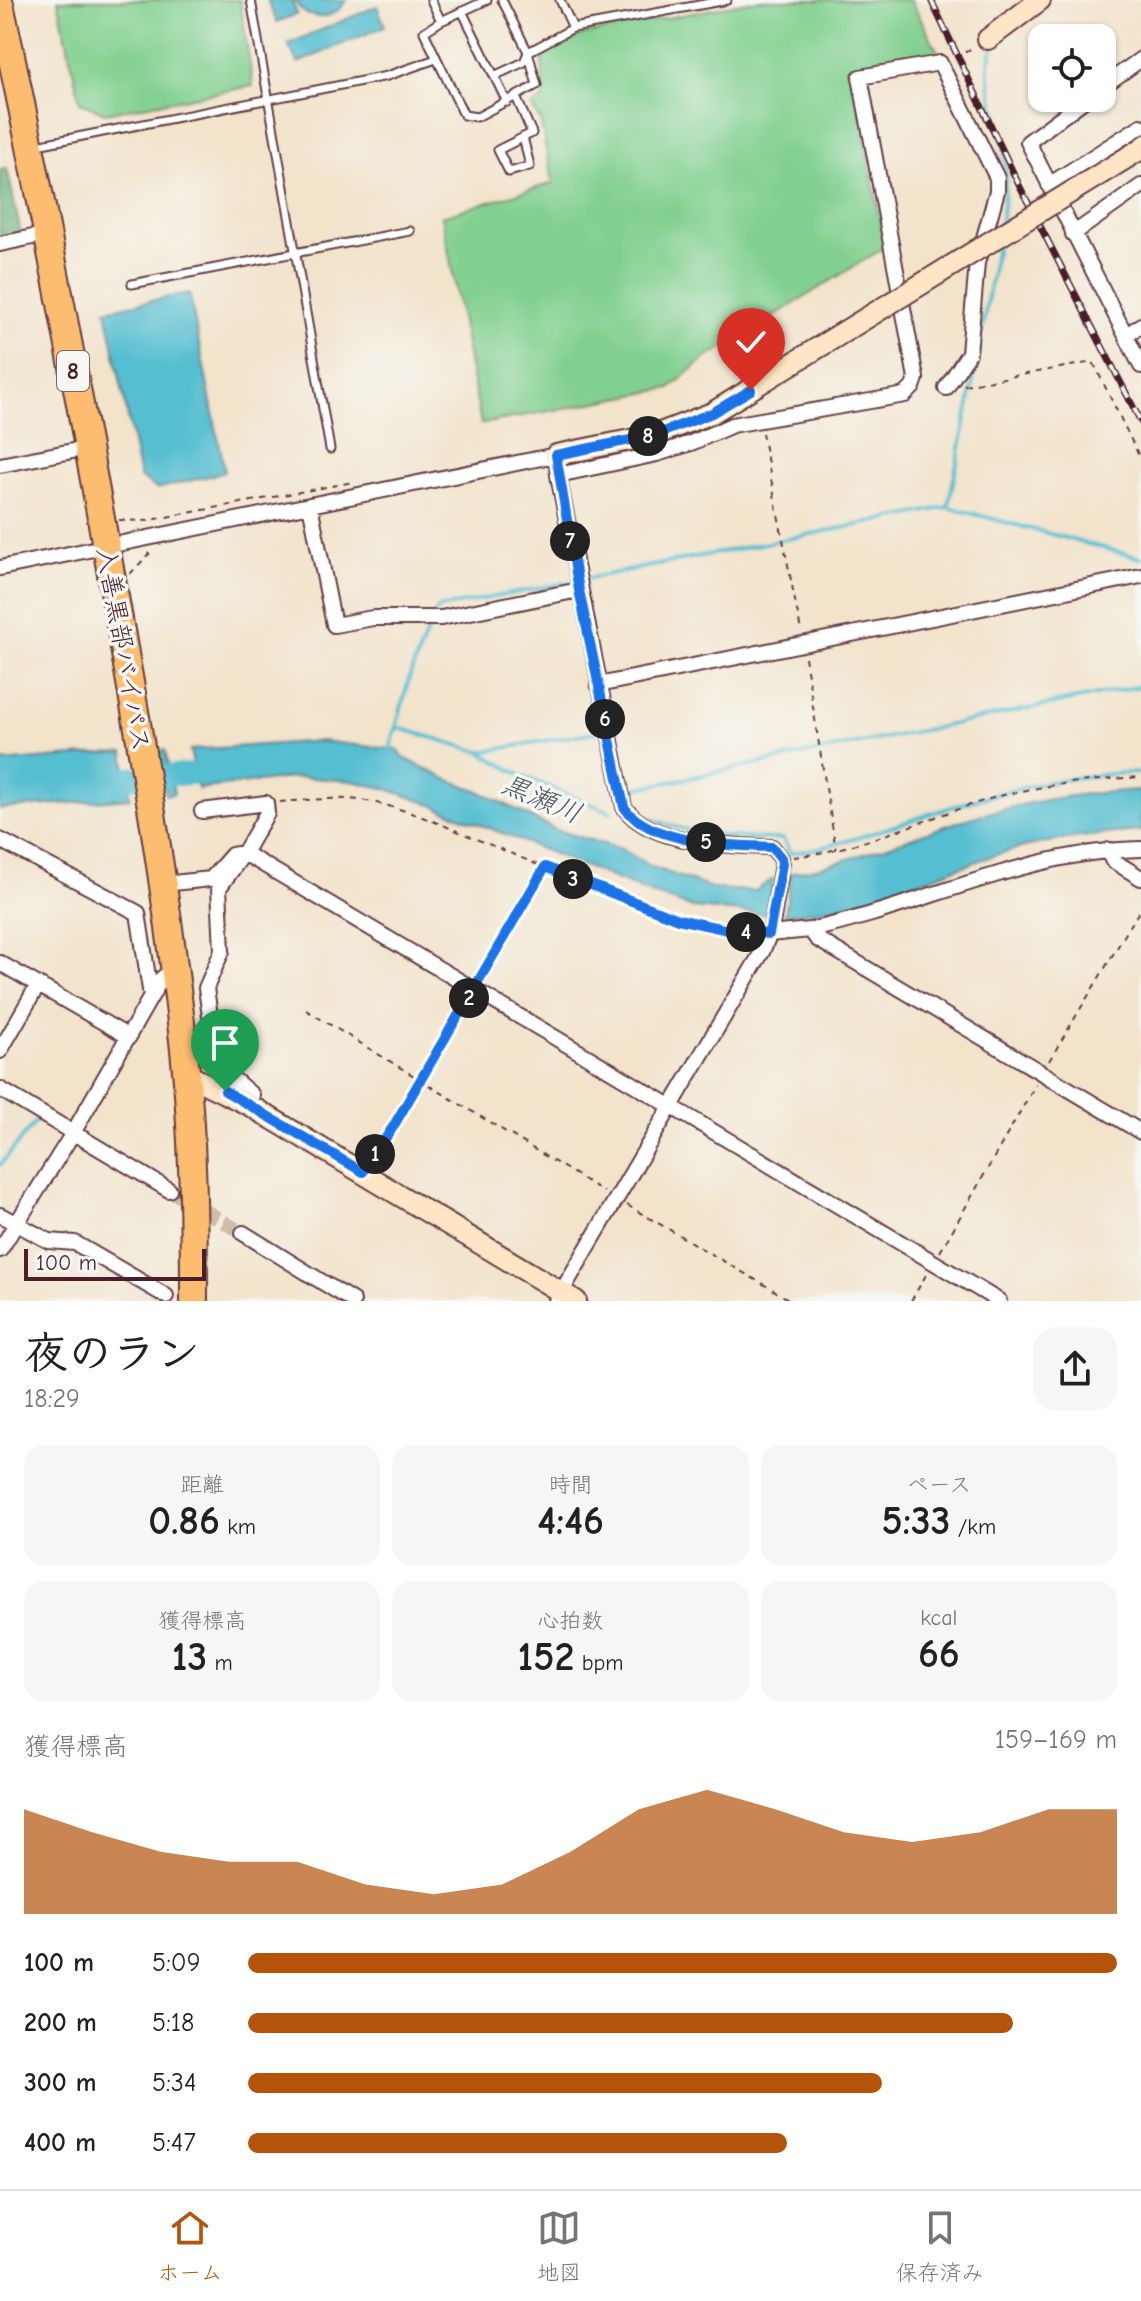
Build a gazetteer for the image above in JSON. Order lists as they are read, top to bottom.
{
  "streets": {
    "highway": ["8", "入善黒部バイパス"]
  },
  "water": ["黒瀬川"],
  "scale_bar": "100 m",
  "page": {
    "pins": [
      "8",
      "7",
      "6",
      "5",
      "3",
      "4",
      "2",
      "1"
    ],
    "scale": "100 m",
    "heading": ["夜のラン", "18:29"],
    "stats": [
      ["距離", "0.86 km"],
      ["時間", "4:46"],
      ["ペース", "5:33 /km"],
      ["獲得標高", "13 m"],
      ["心拍数", "152 bpm"],
      ["kcal", "66"]
    ],
    "chart": ["獲得標高", "159–169 m"],
    "list": [
      {
        "name": "100 m",
        "note": "5:09"
      },
      {
        "name": "200 m",
        "note": "5:18"
      },
      {
        "name": "300 m",
        "note": "5:34"
      },
      {
        "name": "400 m",
        "note": "5:47"
      }
    ],
    "tabs": ["ホーム", "地図", "保存済み"]
  }
}
